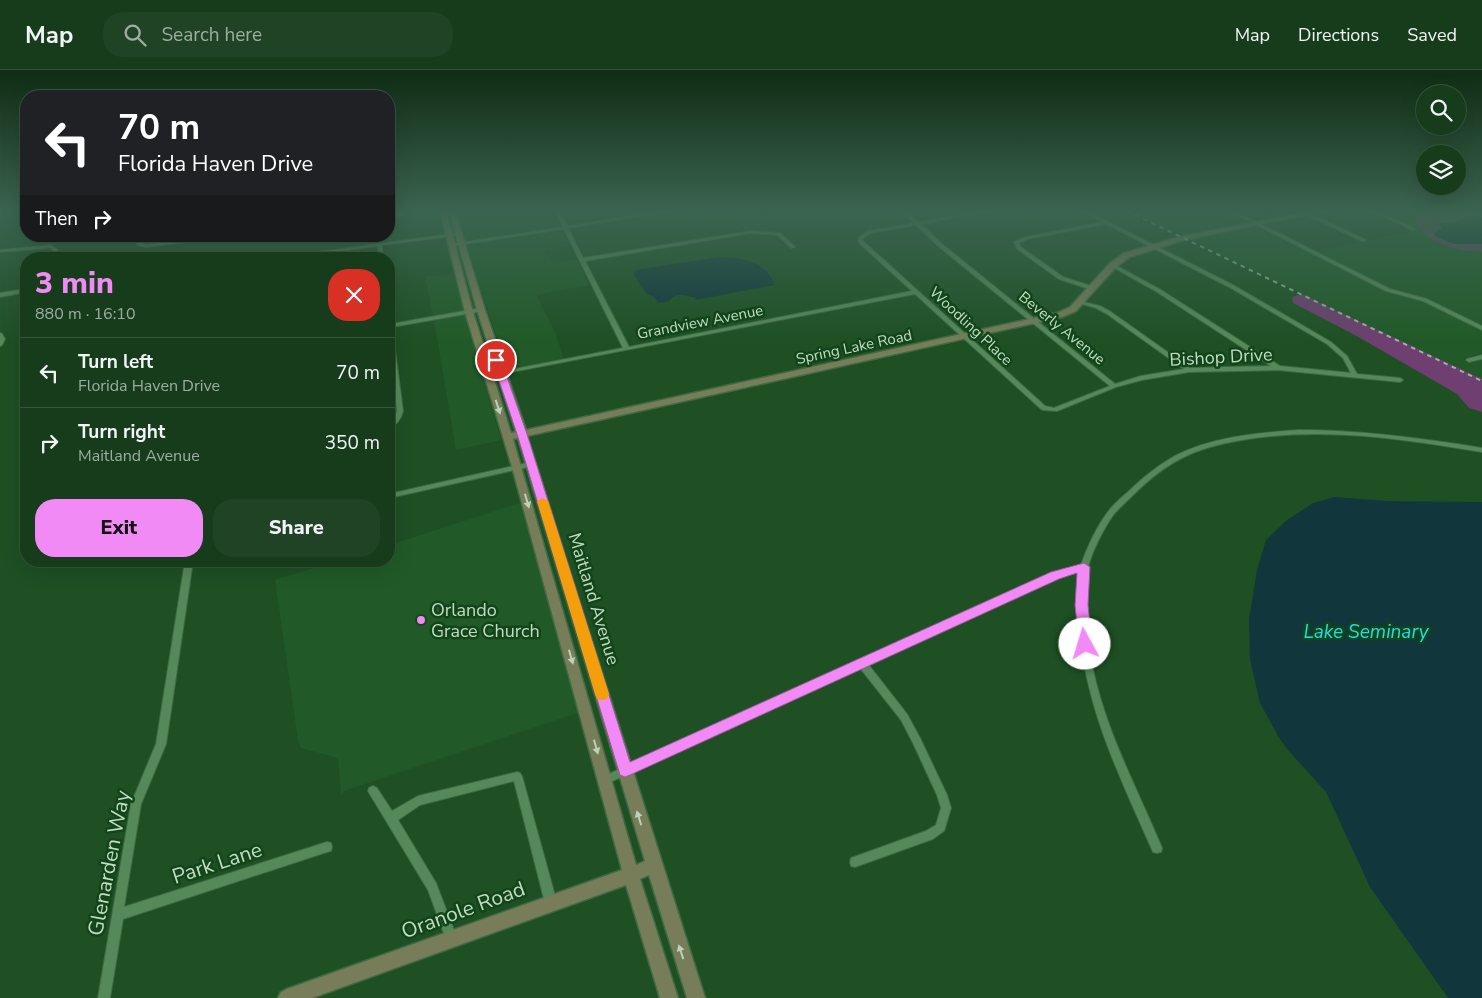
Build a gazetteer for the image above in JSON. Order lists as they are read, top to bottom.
{
  "streets": {
    "main road": ["Spring Lake Road", "Maitland Avenue", "Oranole Road"],
    "street": [
      "Grandview Avenue",
      "Woodling Place",
      "Beverly Avenue",
      "Bishop Drive",
      "Glenarden Way",
      "Park Lane"
    ]
  },
  "crossings": [
    ["Grandview Avenue", "Woodling Place"],
    ["Grandview Avenue", "Maitland Avenue"],
    ["Woodling Place", "Spring Lake Road"],
    ["Woodling Place", "Bishop Drive"],
    ["Beverly Avenue", "Spring Lake Road"],
    ["Beverly Avenue", "Bishop Drive"],
    ["Spring Lake Road", "Maitland Avenue"],
    ["Maitland Avenue", "Oranole Road"],
    ["Glenarden Way", "Park Lane"]
  ],
  "water": ["Lake Seminary"],
  "places": ["Orlando Grace Church"],
  "page": {
    "header": "Map",
    "search": "Search here",
    "nav": ["Map", "Directions", "Saved"],
    "turn": ["70 m", "Florida Haven Drive"],
    "then": "Then",
    "heading": ["3 min", "880 m · 16:10"],
    "list": [
      {
        "name": "Turn left",
        "note": "Florida Haven Drive",
        "value": "70 m"
      },
      {
        "name": "Turn right",
        "note": "Maitland Avenue",
        "value": "350 m"
      }
    ],
    "buttons": ["Exit", "Share"]
  }
}
